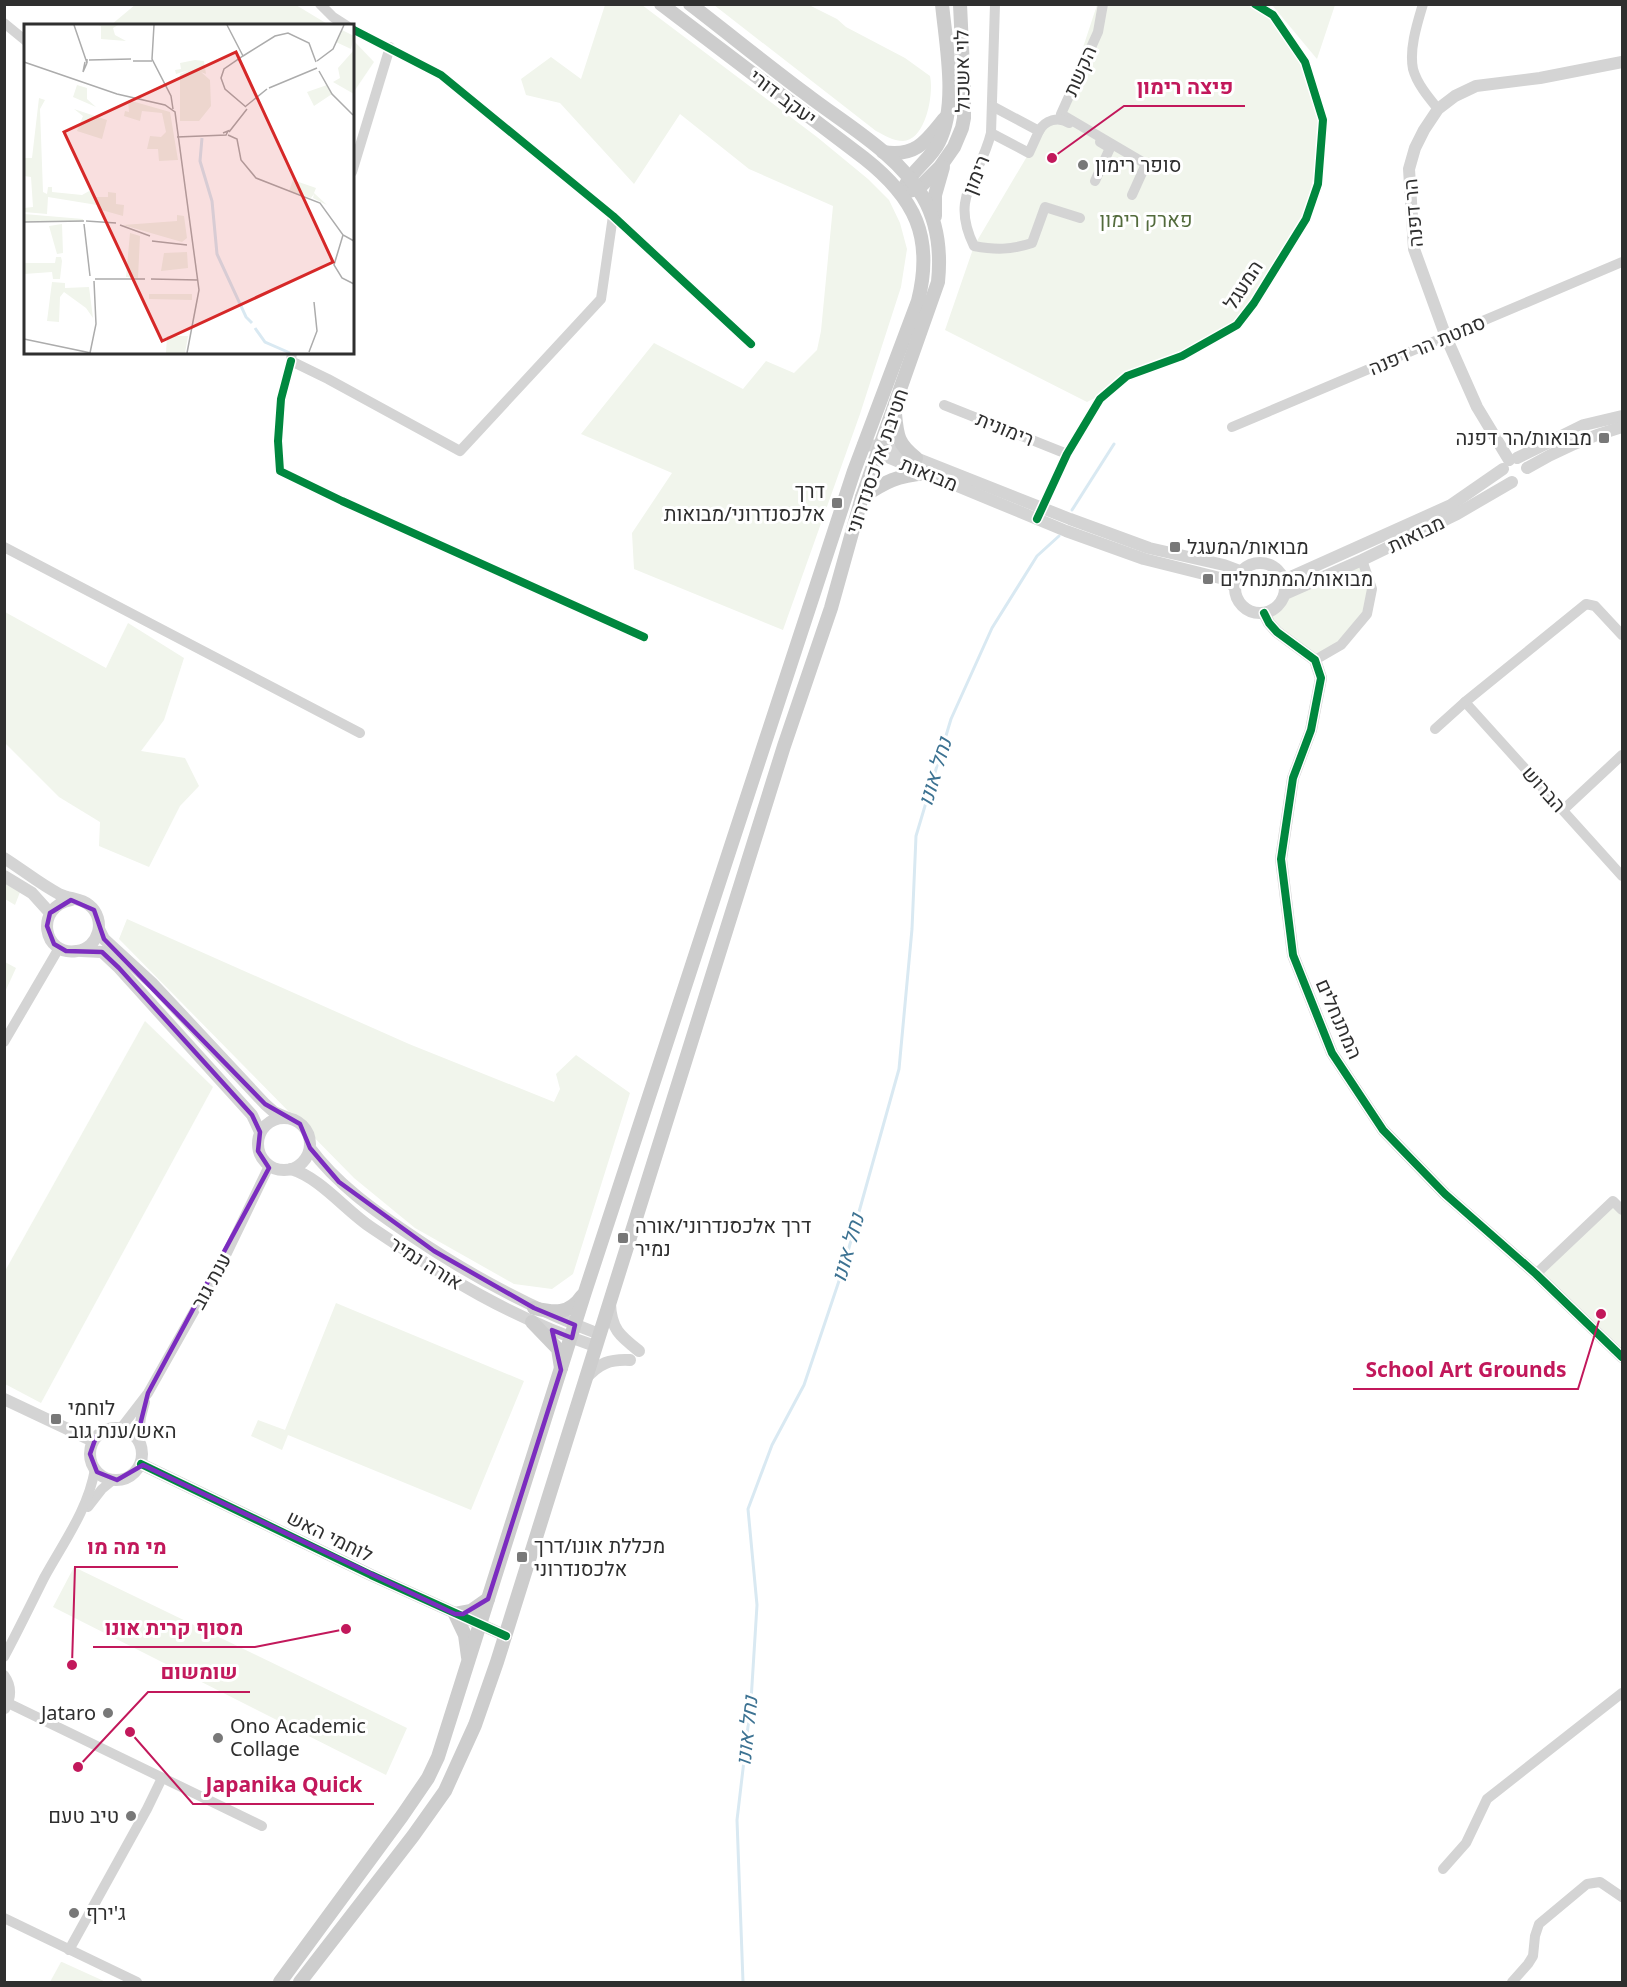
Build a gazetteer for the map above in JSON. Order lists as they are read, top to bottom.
{
  "streets": {
    "main road": ["לוי אשכול", "יעקב דורי", "חטיבת אלכסנדרוני"],
    "street": [
      "הקשת",
      "רימון",
      "הר דפנה",
      "המעגל",
      "סמטת הר דפנה",
      "רימונית",
      "מבואות",
      "הברוש",
      "המתנחלים",
      "אורה נמיר",
      "ענת גוב",
      "לוחמי האש"
    ]
  },
  "crossings": [
    ["לוי אשכול", "יעקב דורי"],
    ["לוי אשכול", "חטיבת אלכסנדרוני"],
    ["יעקב דורי", "חטיבת אלכסנדרוני"],
    ["הר דפנה", "סמטת הר דפנה"],
    ["הר דפנה", "מבואות"],
    ["המעגל", "רימונית"],
    ["המעגל", "מבואות"],
    ["חטיבת אלכסנדרוני", "מבואות"],
    ["חטיבת אלכסנדרוני", "אורה נמיר"],
    ["חטיבת אלכסנדרוני", "לוחמי האש"],
    ["אורה נמיר", "ענת גוב"],
    ["ענת גוב", "לוחמי האש"]
  ],
  "water": ["נחל אונו"],
  "parks": ["פארק רימון"],
  "places": {
    "other": [
      "פיצה רימון",
      "סופר רימון",
      "School Art Grounds",
      "מסוף קרית אונו",
      "מי מה מו",
      "Jataro",
      "Japanika Quick",
      "Ono Academic Collage",
      "שומשום",
      "טיב טעם",
      "ג'ירף"
    ],
    "transit": [
      "מבואות/הר דפנה",
      "דרך אלכסנדרוני/מבואות",
      "מבואות/המעגל",
      "מבואות/המתנחלים",
      "דרך אלכסנדרוני/אורה נמיר",
      "לוחמי האש/ענת גוב",
      "מכללת אונו/דרך אלכסנדרוני"
    ]
  }
}
